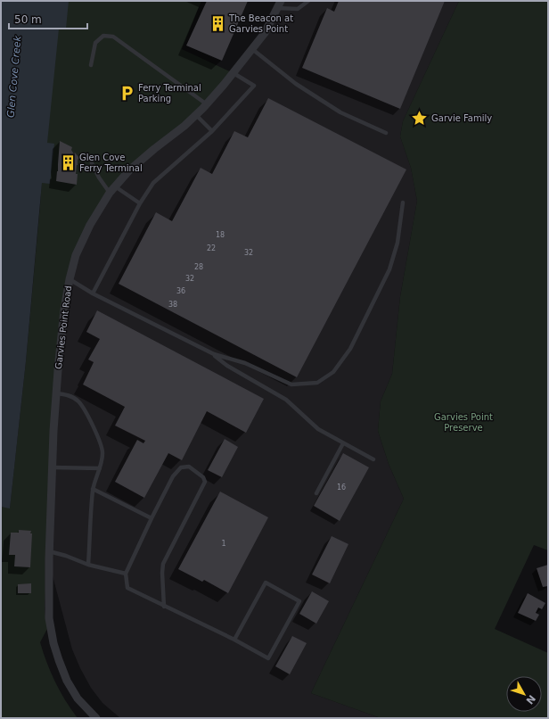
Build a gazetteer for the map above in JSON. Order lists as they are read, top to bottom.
{
  "streets": {
    "street": ["Garvies Point Road"]
  },
  "water": ["Glen Cove Creek"],
  "parks": ["Garvies Point Preserve"],
  "places": {
    "building": ["The Beacon at Garvies Point", "Glen Cove Ferry Terminal"],
    "parking": ["Ferry Terminal Parking"],
    "place": ["Garvie Family"]
  },
  "house_numbers": [
    "18",
    "22",
    "32",
    "28",
    "32",
    "36",
    "38",
    "16",
    "1"
  ],
  "scale_bar": "50 m",
  "north": "bottom right"
}
